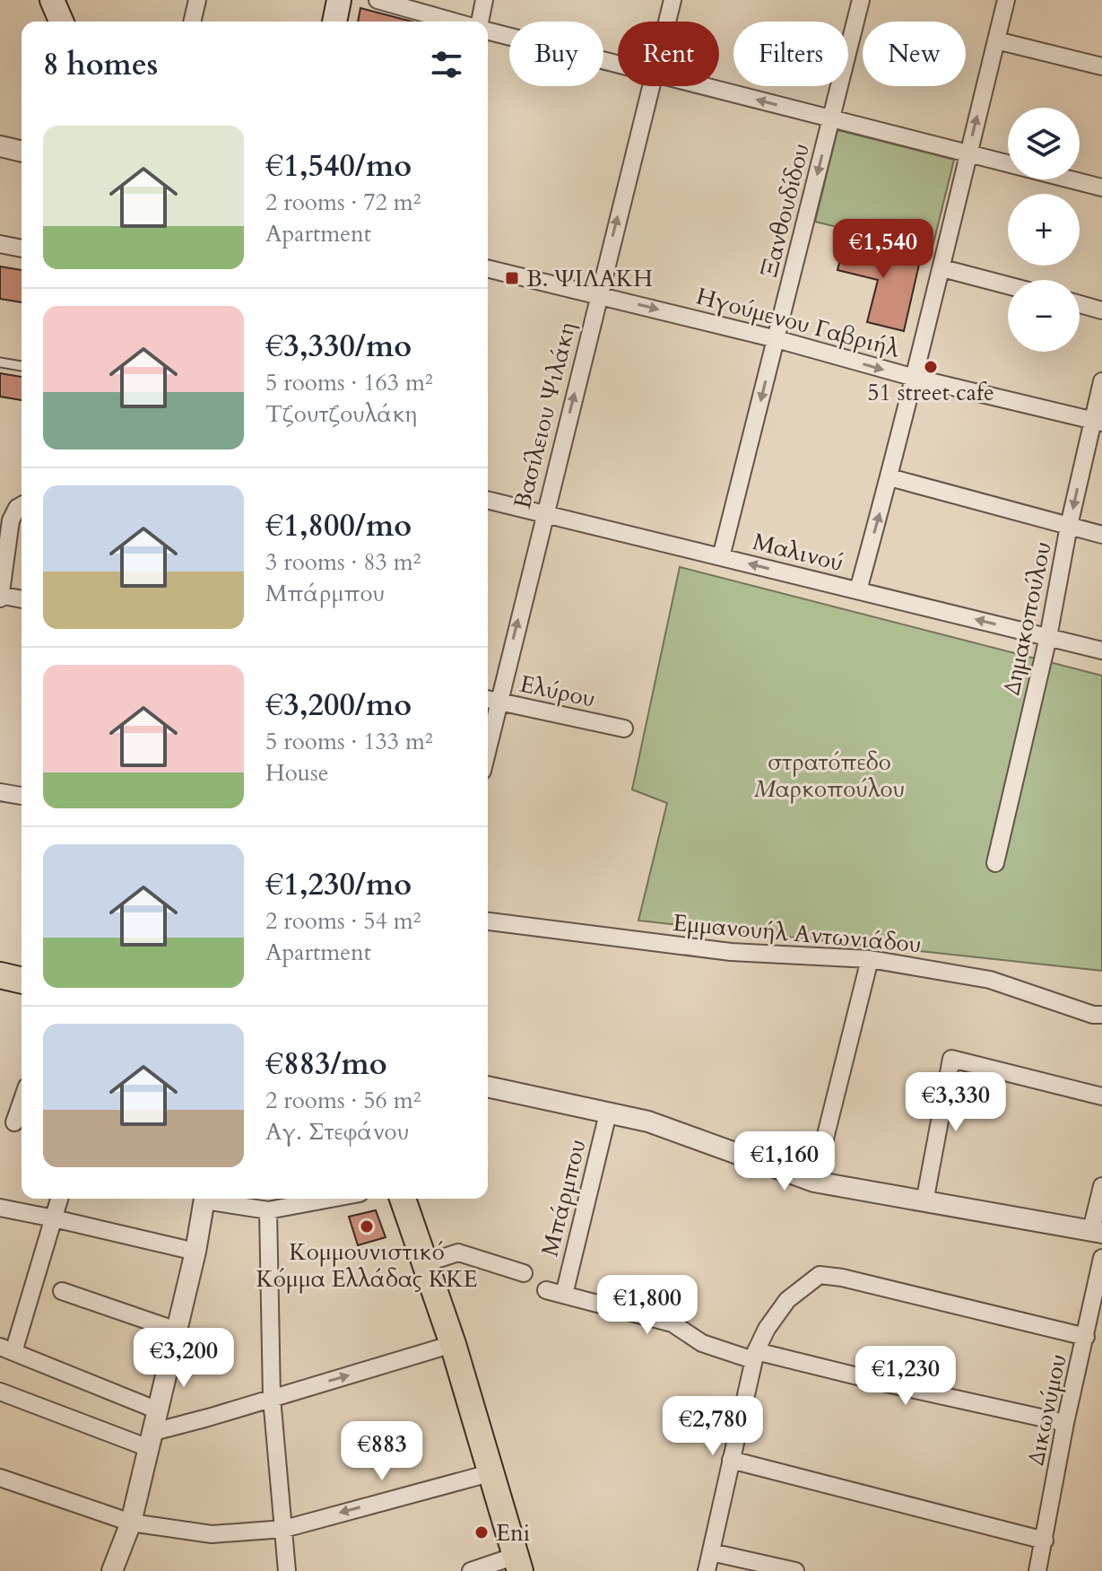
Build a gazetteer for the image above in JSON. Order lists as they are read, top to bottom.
{
  "streets": {
    "street": [
      "Ξανθουδίδου",
      "Ηγούμενου Γαβριήλ",
      "Βασίλειου Ψιλάκη",
      "Μαλινού",
      "Δημακοπούλου",
      "Ελύρου",
      "Εμμανουήλ Αντωνιάδου",
      "Μπάρμπου",
      "Δικωνύμου"
    ]
  },
  "crossings": [
    ["Ξανθουδίδου", "Ηγούμενου Γαβριήλ"],
    ["Ξανθουδίδου", "Μαλινού"],
    ["Ηγούμενου Γαβριήλ", "Βασίλειου Ψιλάκη"],
    ["Ηγούμενου Γαβριήλ", "Δημακοπούλου"],
    ["Βασίλειου Ψιλάκη", "Μαλινού"],
    ["Βασίλειου Ψιλάκη", "Ελύρου"],
    ["Μαλινού", "Δημακοπούλου"]
  ],
  "one_way": ["Ηγούμενου Γαβριήλ", "Βασίλειου Ψιλάκη"],
  "parks": ["στρατόπεδο Μαρκοπούλου"],
  "places": {
    "transit": ["Β. ΨΙΛΑΚΗ"],
    "other": ["51 street cafe", "Κομμουνιστικό Κόμμα Ελλάδας ΚΚΕ", "Eni"]
  },
  "page": {
    "chip": [
      "Buy",
      "Rent",
      "Filters",
      "New"
    ],
    "heading": "8 homes",
    "map_buttons": ["+", "−"],
    "list": [
      {
        "name": "€1,540/mo",
        "note": "2 rooms · 72 m² · Apartment"
      },
      {
        "name": "€3,330/mo",
        "note": "5 rooms · 163 m² · Τζουτζουλάκη"
      },
      {
        "name": "€1,800/mo",
        "note": "3 rooms · 83 m² · Μπάρμπου"
      },
      {
        "name": "€3,200/mo",
        "note": "5 rooms · 133 m² · House"
      },
      {
        "name": "€1,230/mo",
        "note": "2 rooms · 54 m² · Apartment"
      },
      {
        "name": "€883/mo",
        "note": "2 rooms · 56 m² · Αγ. Στεφάνου"
      }
    ],
    "price": [
      "€1,540",
      "€3,330",
      "€1,160",
      "€1,800",
      "€3,200",
      "€1,230",
      "€2,780",
      "€883"
    ]
  }
}
